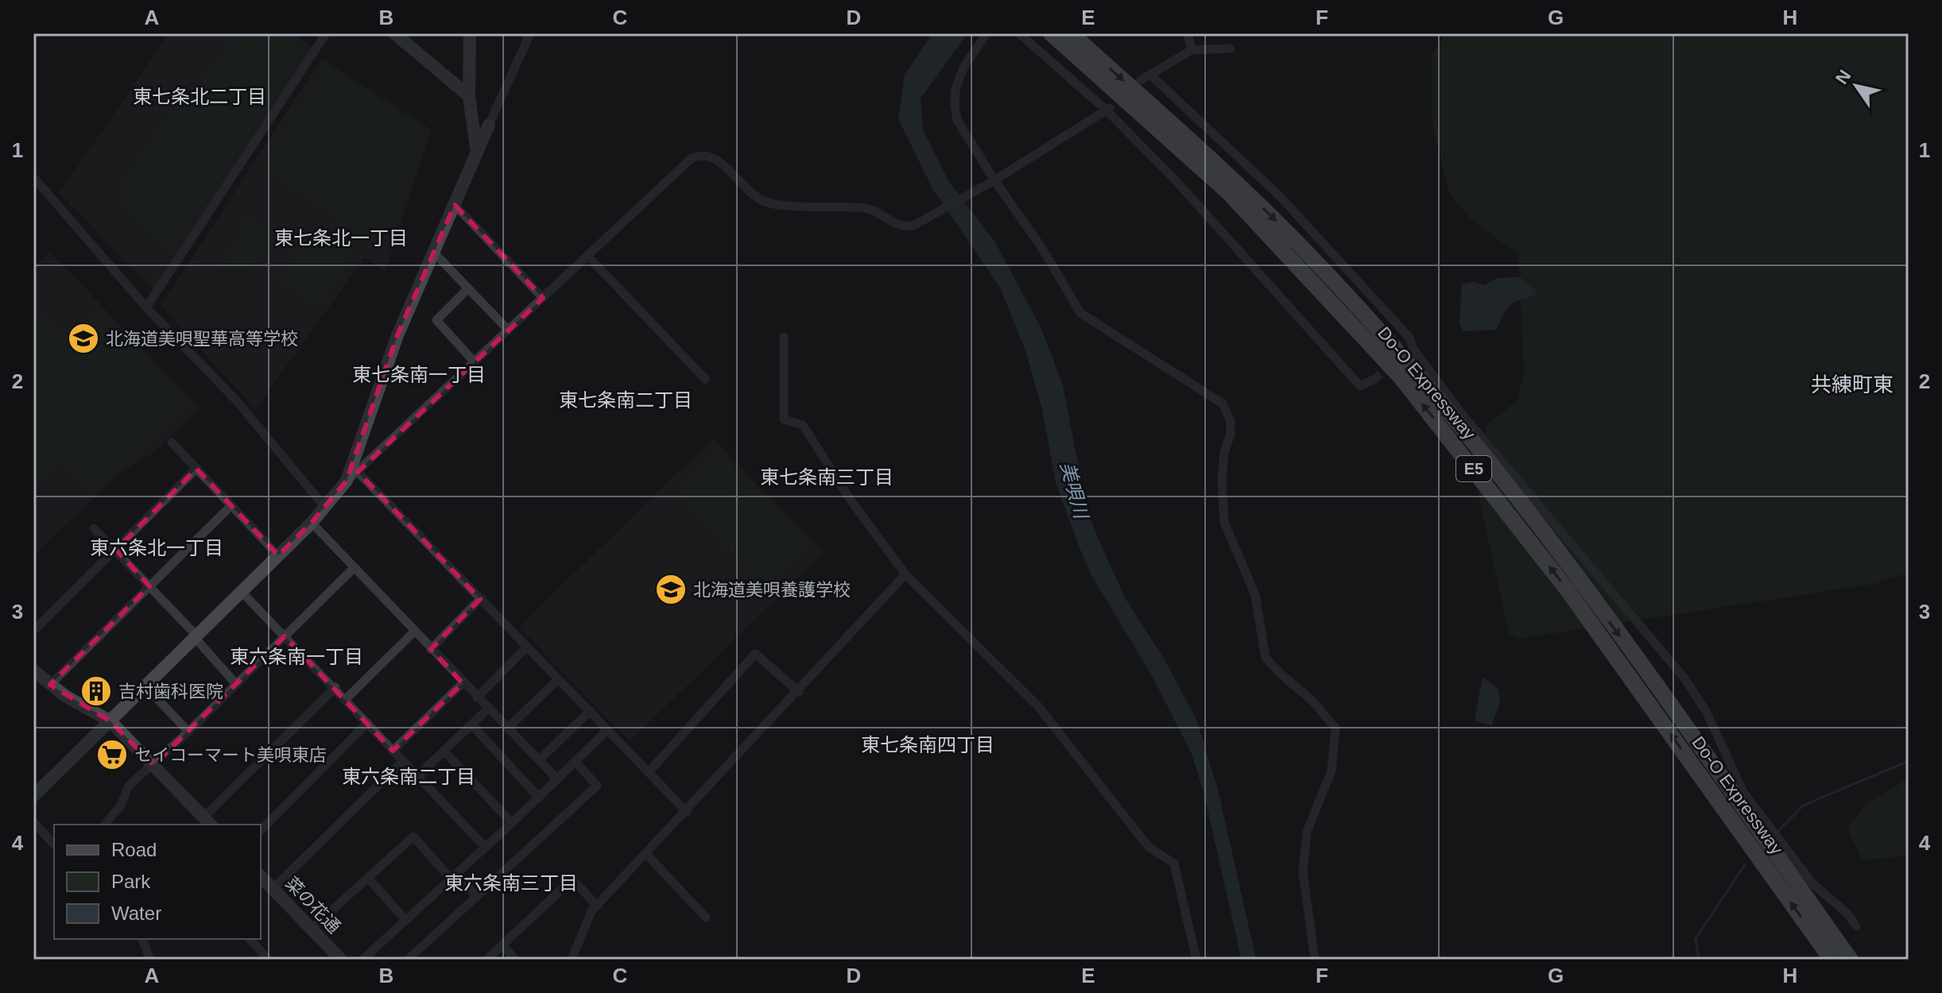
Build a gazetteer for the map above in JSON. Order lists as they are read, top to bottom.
{
  "streets": {
    "highway": ["Do-O Expressway", "E5"],
    "street": ["菜の花通"]
  },
  "districts": [
    "東七条北二丁目",
    "東七条北一丁目",
    "東七条南一丁目",
    "共練町東",
    "東七条南二丁目",
    "東七条南三丁目",
    "東六条北一丁目",
    "東六条南一丁目",
    "東七条南四丁目",
    "東六条南二丁目",
    "東六条南三丁目"
  ],
  "water": ["美唄川"],
  "places": {
    "school or university": ["北海道美唄聖華高等学校", "北海道美唄養護学校"],
    "building": ["吉村歯科医院"],
    "supermarket": ["セイコーマート美唄東店"]
  },
  "legend": ["Road", "Park", "Water"],
  "north": "top left",
  "grid": {
    "columns": [
      "A",
      "B",
      "C",
      "D",
      "E",
      "F",
      "G",
      "H"
    ],
    "rows": [
      "1",
      "2",
      "3",
      "4"
    ]
  }
}
